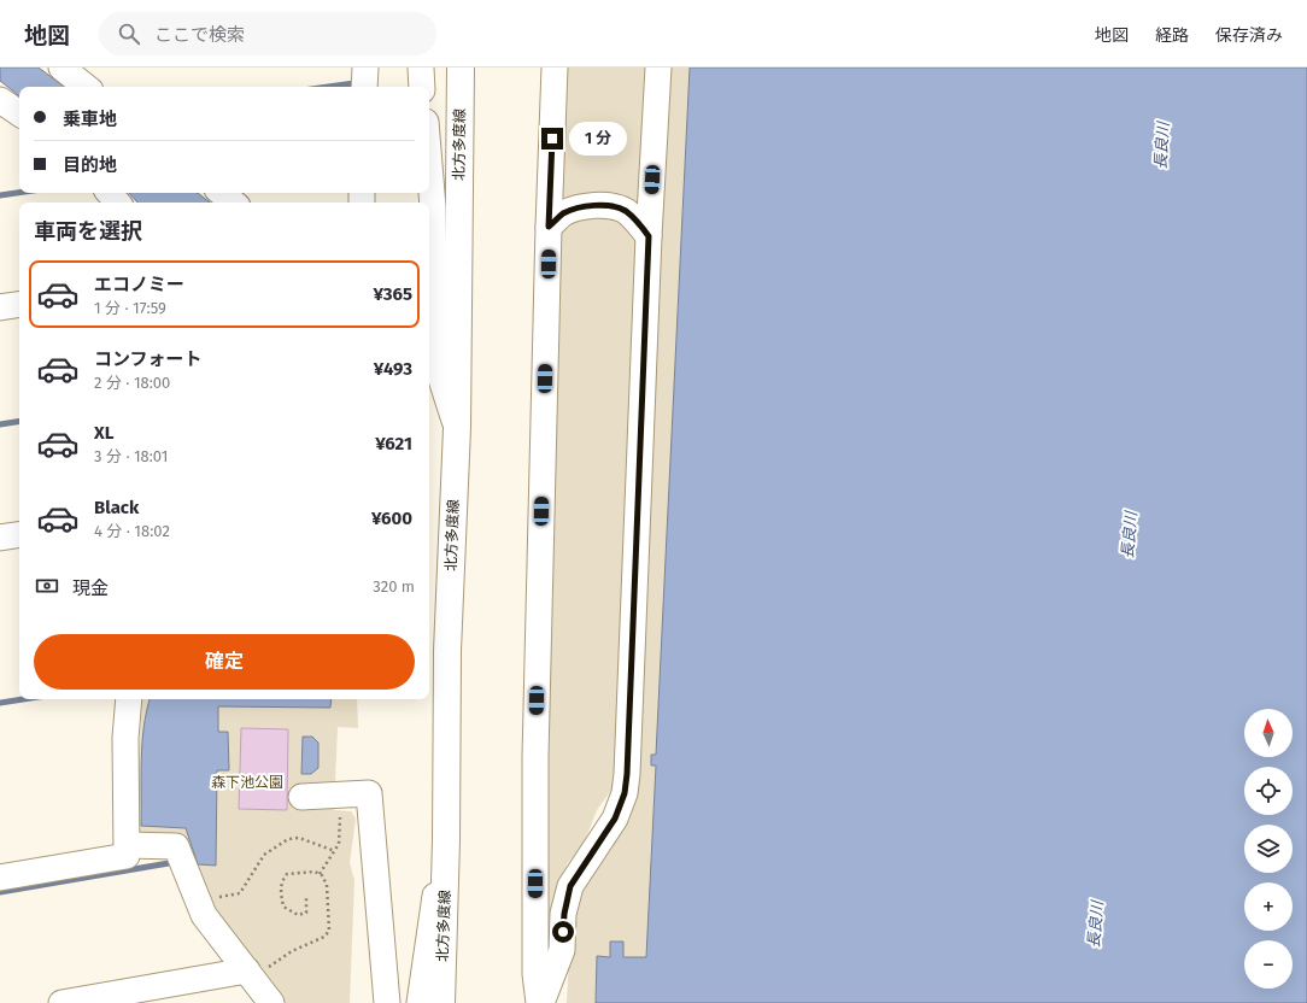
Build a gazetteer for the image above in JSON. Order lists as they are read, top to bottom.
{
  "streets": {
    "main road": ["北方多度線"]
  },
  "water": ["長良川"],
  "parks": ["森下池公園"],
  "north": "top",
  "page": {
    "header": "地図",
    "search": "ここで検索",
    "nav": ["地図", "経路", "保存済み"],
    "banner": ["乗車地", "目的地"],
    "bubble": "1 分",
    "heading": "車両を選択",
    "list": [
      {
        "name": "エコノミー",
        "note": "1 分 · 17:59",
        "value": "¥365"
      },
      {
        "name": "コンフォート",
        "note": "2 分 · 18:00",
        "value": "¥493"
      },
      {
        "name": "XL",
        "note": "3 分 · 18:01",
        "value": "¥621"
      },
      {
        "name": "Black",
        "note": "4 分 · 18:02",
        "value": "¥600"
      }
    ],
    "pay": ["現金", "320 m"],
    "buttons": "確定",
    "map_buttons": ["+", "−"]
  }
}
